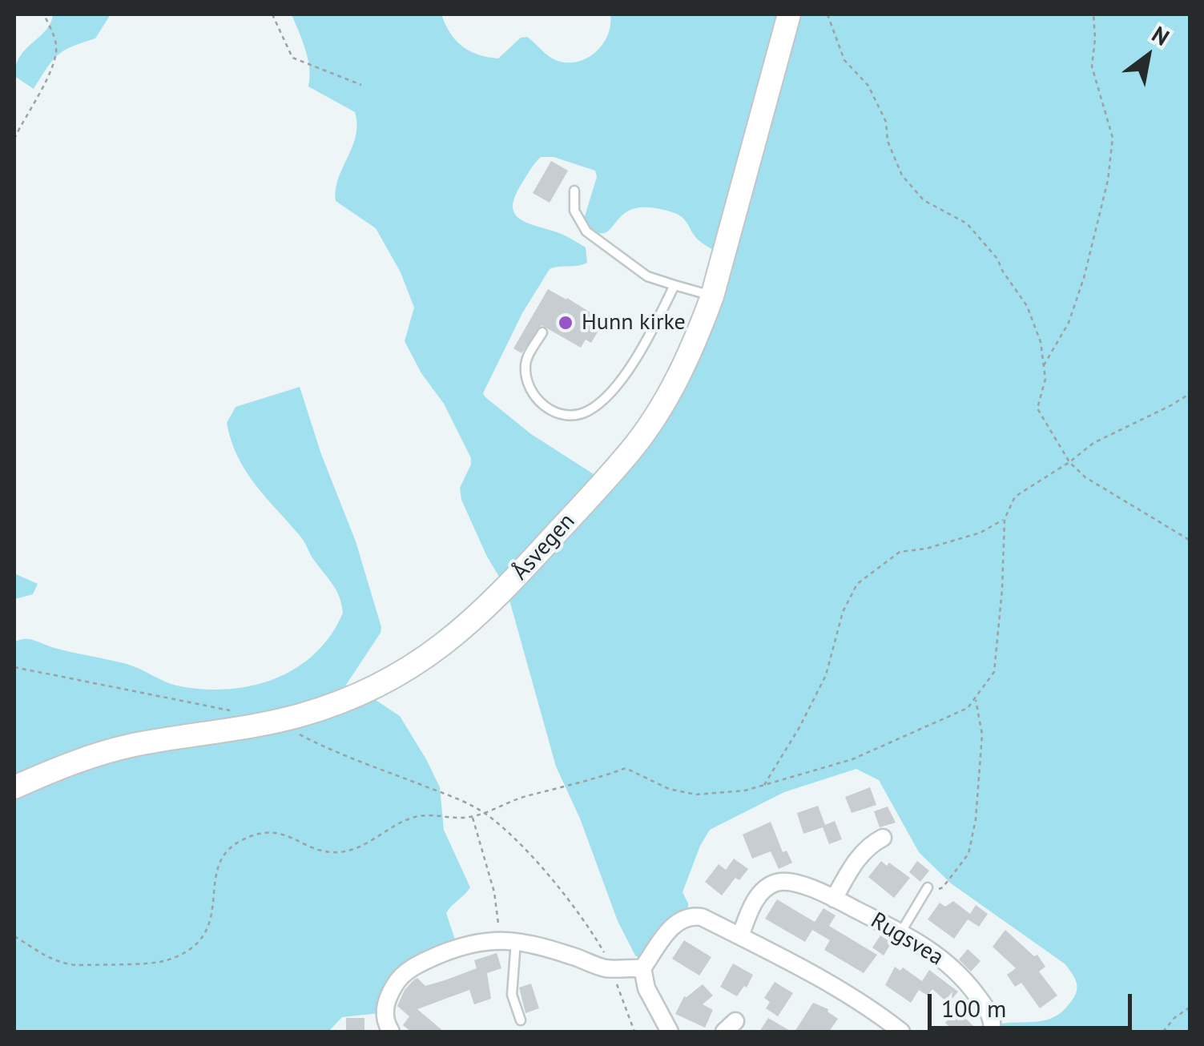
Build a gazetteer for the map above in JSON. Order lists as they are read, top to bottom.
{
  "streets": {
    "main road": ["Åsvegen"],
    "street": ["Rugsvea"]
  },
  "places": ["Hunn kirke"],
  "scale_bar": "100 m",
  "north": "top right"
}
